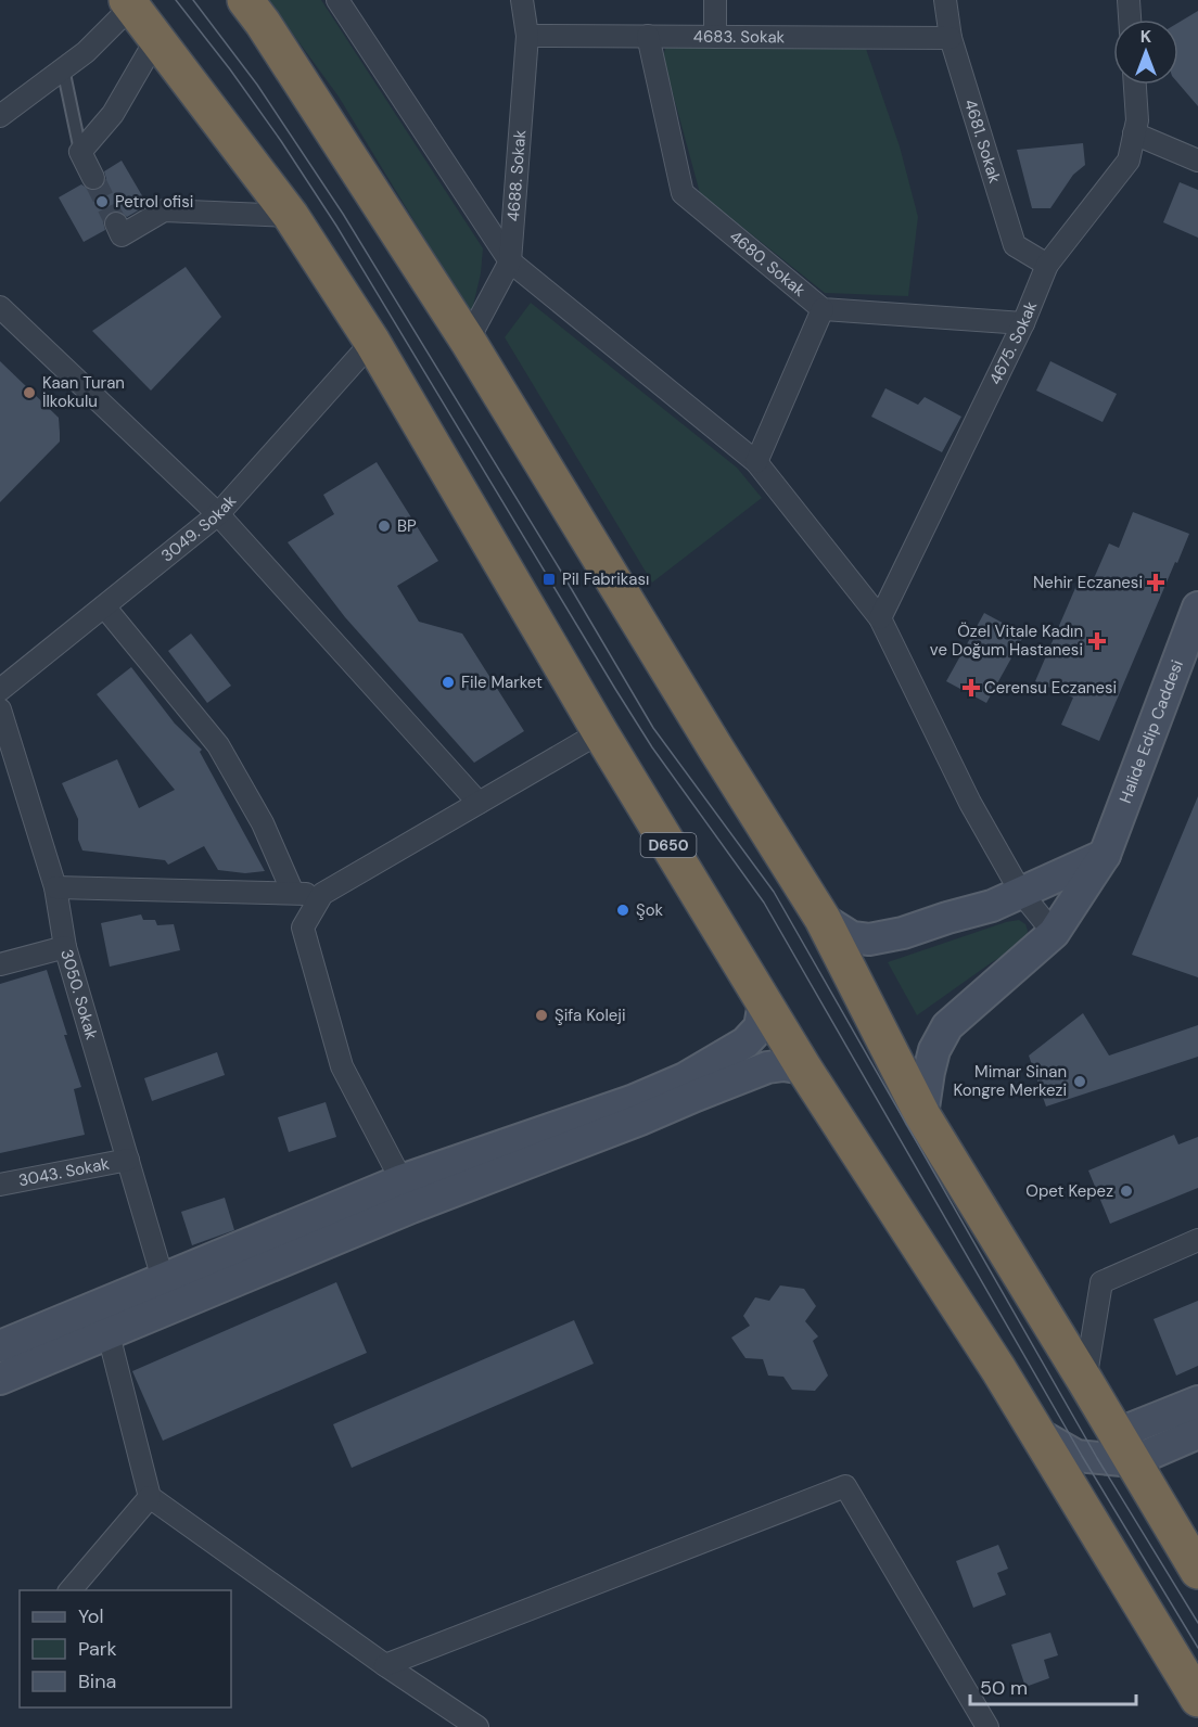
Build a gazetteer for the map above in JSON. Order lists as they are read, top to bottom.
{
  "streets": {
    "highway": ["D650"],
    "street": [
      "4683. Sokak",
      "4681. Sokak",
      "4688. Sokak",
      "4680. Sokak",
      "4675. Sokak",
      "3049. Sokak",
      "Halide Edip Caddesi",
      "3050. Sokak",
      "3043. Sokak"
    ]
  },
  "crossings": [
    ["4683. Sokak", "4681. Sokak"],
    ["4683. Sokak", "4688. Sokak"],
    ["4683. Sokak", "4680. Sokak"],
    ["4681. Sokak", "4675. Sokak"],
    ["4680. Sokak", "4675. Sokak"],
    ["3049. Sokak", "D650"],
    ["3050. Sokak", "3043. Sokak"]
  ],
  "places": {
    "other": [
      "Petrol ofisi",
      "Kaan Turan İlkokulu",
      "BP",
      "File Market",
      "Şok",
      "Şifa Koleji",
      "Mimar Sinan Kongre Merkezi",
      "Opet Kepez"
    ],
    "transit": ["Pil Fabrikası"],
    "health": ["Nehir Eczanesi", "Özel Vitale Kadın ve Doğum Hastanesi", "Cerensu Eczanesi"]
  },
  "legend": ["Yol", "Park", "Bina"],
  "scale_bar": "50 m",
  "north": "top"
}
